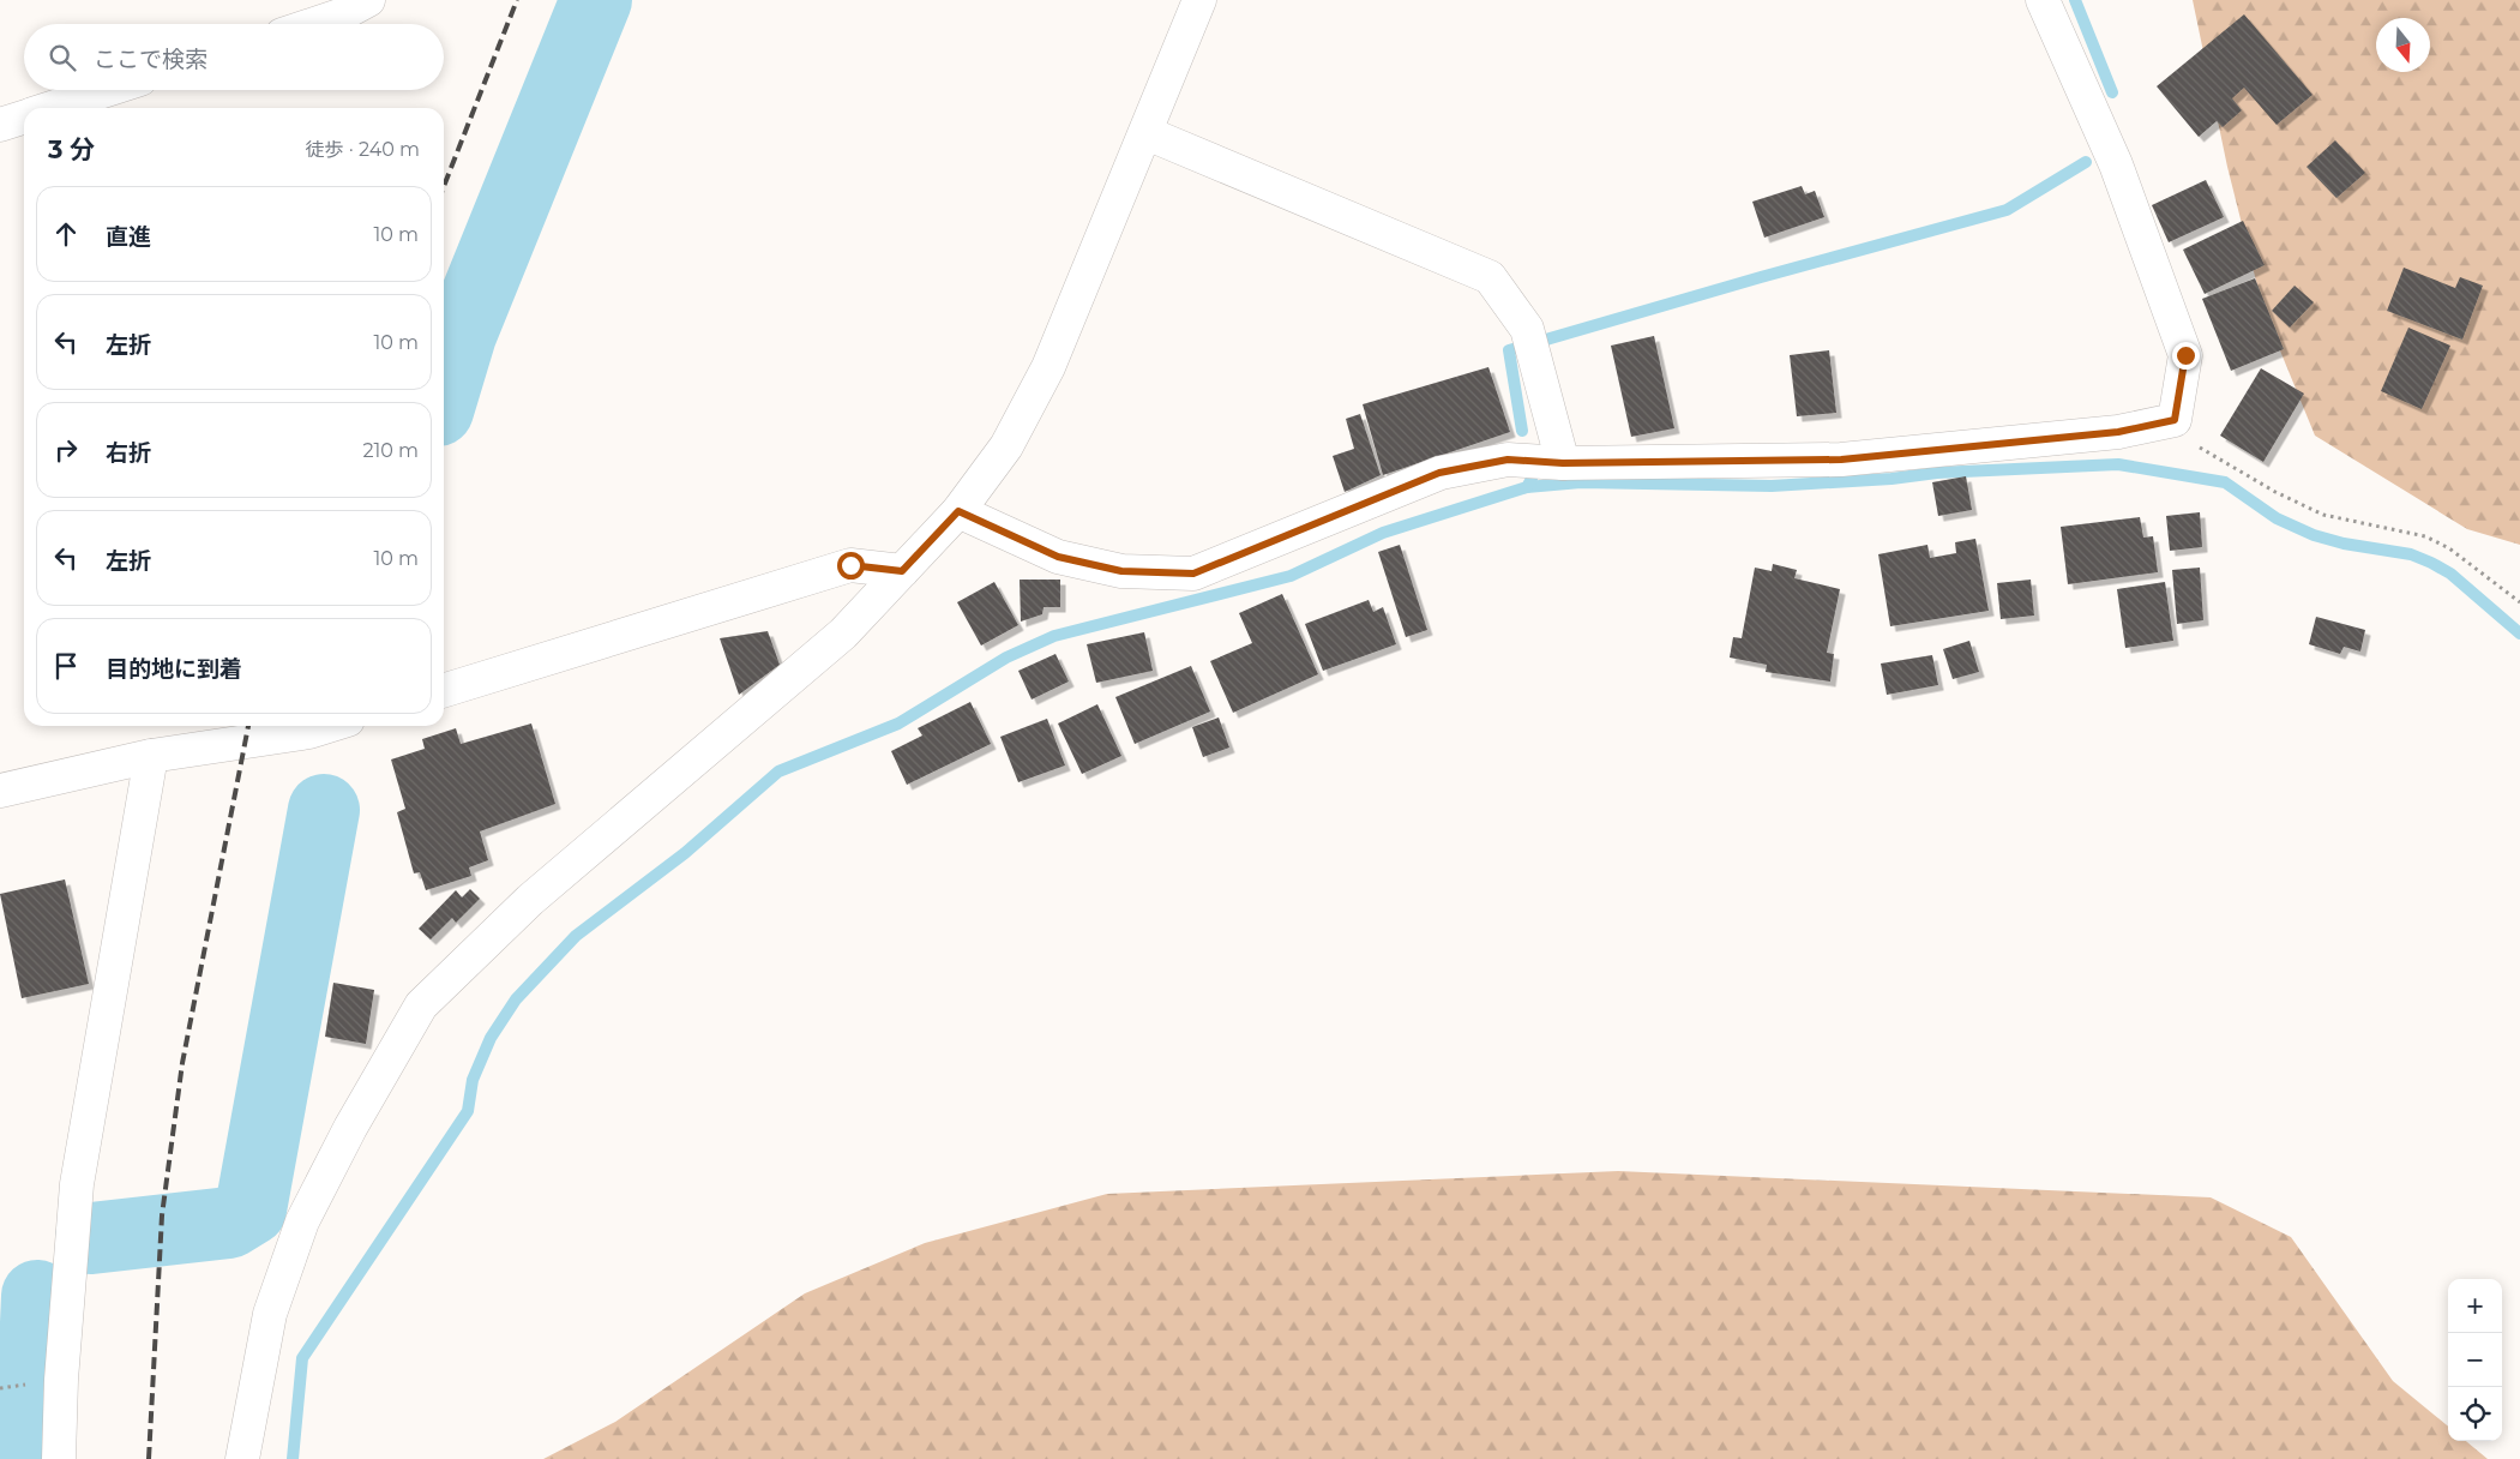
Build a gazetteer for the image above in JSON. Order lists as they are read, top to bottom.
{
  "north": "bottom",
  "page": {
    "search": "ここで検索",
    "heading": ["3 分", "徒歩 · 240 m"],
    "list": [
      ["直進", "10 m"],
      ["左折", "10 m"],
      ["右折", "210 m"],
      ["左折", "10 m"],
      "目的地に到着"
    ],
    "map_buttons": ["+", "−"]
  }
}
